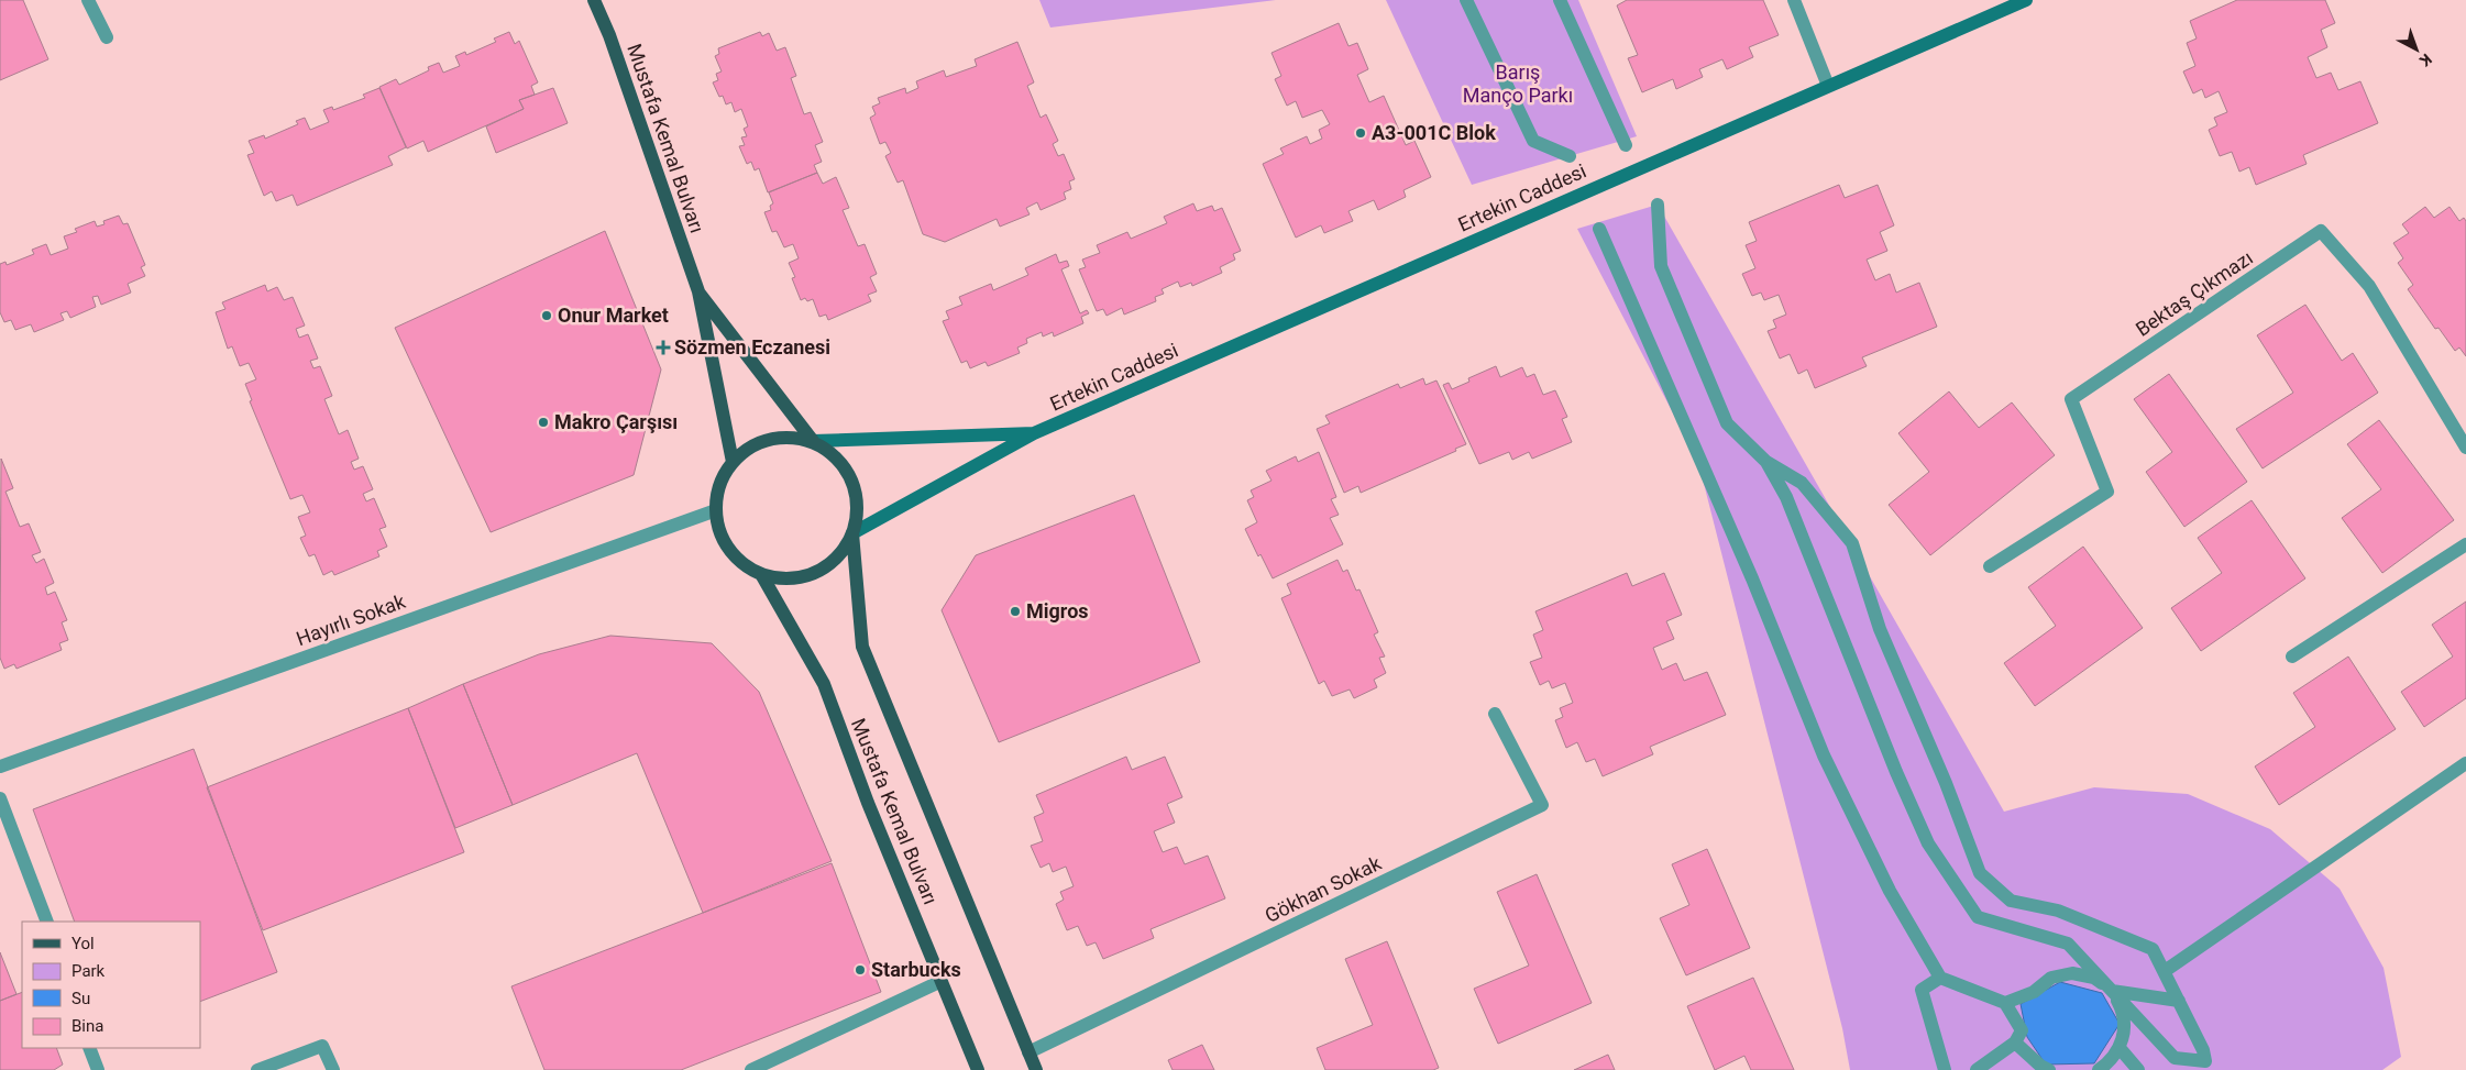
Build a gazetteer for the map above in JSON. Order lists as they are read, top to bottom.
{
  "streets": {
    "main road": ["Mustafa Kemal Bulvarı", "Ertekin Caddesi"],
    "street": ["Bektaş Çıkmazı", "Hayırlı Sokak", "Gökhan Sokak"]
  },
  "crossings": [
    ["Mustafa Kemal Bulvarı", "Ertekin Caddesi"],
    ["Mustafa Kemal Bulvarı", "Hayırlı Sokak"],
    ["Ertekin Caddesi", "Hayırlı Sokak"]
  ],
  "parks": ["Barış Manço Parkı"],
  "places": {
    "other": [
      "A3-001C Blok",
      "Onur Market",
      "Makro Çarşısı",
      "Migros",
      "Starbucks"
    ],
    "health": ["Sözmen Eczanesi"]
  },
  "legend": [
    "Yol",
    "Park",
    "Su",
    "Bina"
  ],
  "north": "bottom right"
}
